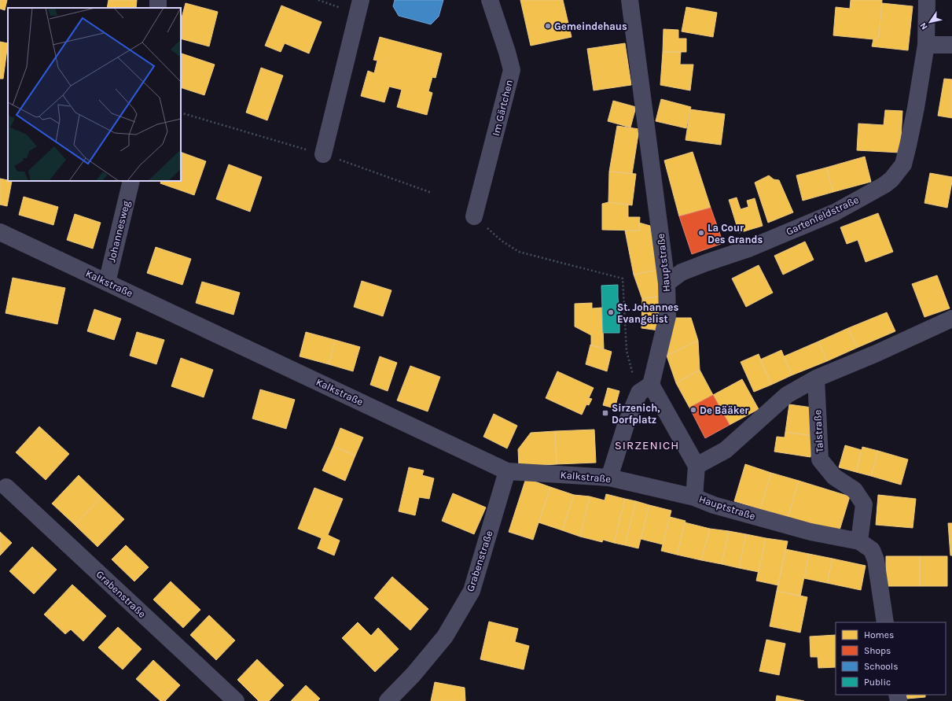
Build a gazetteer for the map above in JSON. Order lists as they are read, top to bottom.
{
  "streets": {
    "street": [
      "Im Gärtchen",
      "Gartenfeldstraße",
      "Johannesweg",
      "Hauptstraße",
      "Kalkstraße",
      "Talstraße",
      "Grabenstraße"
    ]
  },
  "crossings": [
    ["Gartenfeldstraße", "Hauptstraße"],
    ["Johannesweg", "Kalkstraße"],
    ["Hauptstraße", "Kalkstraße"],
    ["Hauptstraße", "Talstraße"],
    ["Kalkstraße", "Grabenstraße"]
  ],
  "districts": ["SIRZENICH"],
  "places": {
    "other": [
      "Gemeindehaus",
      "La Cour Des Grands",
      "St. Johannes Evangelist",
      "De Bääker"
    ],
    "transit": ["Sirzenich, Dorfplatz"]
  },
  "legend": [
    "Homes",
    "Shops",
    "Schools",
    "Public"
  ],
  "north": "bottom left"
}
